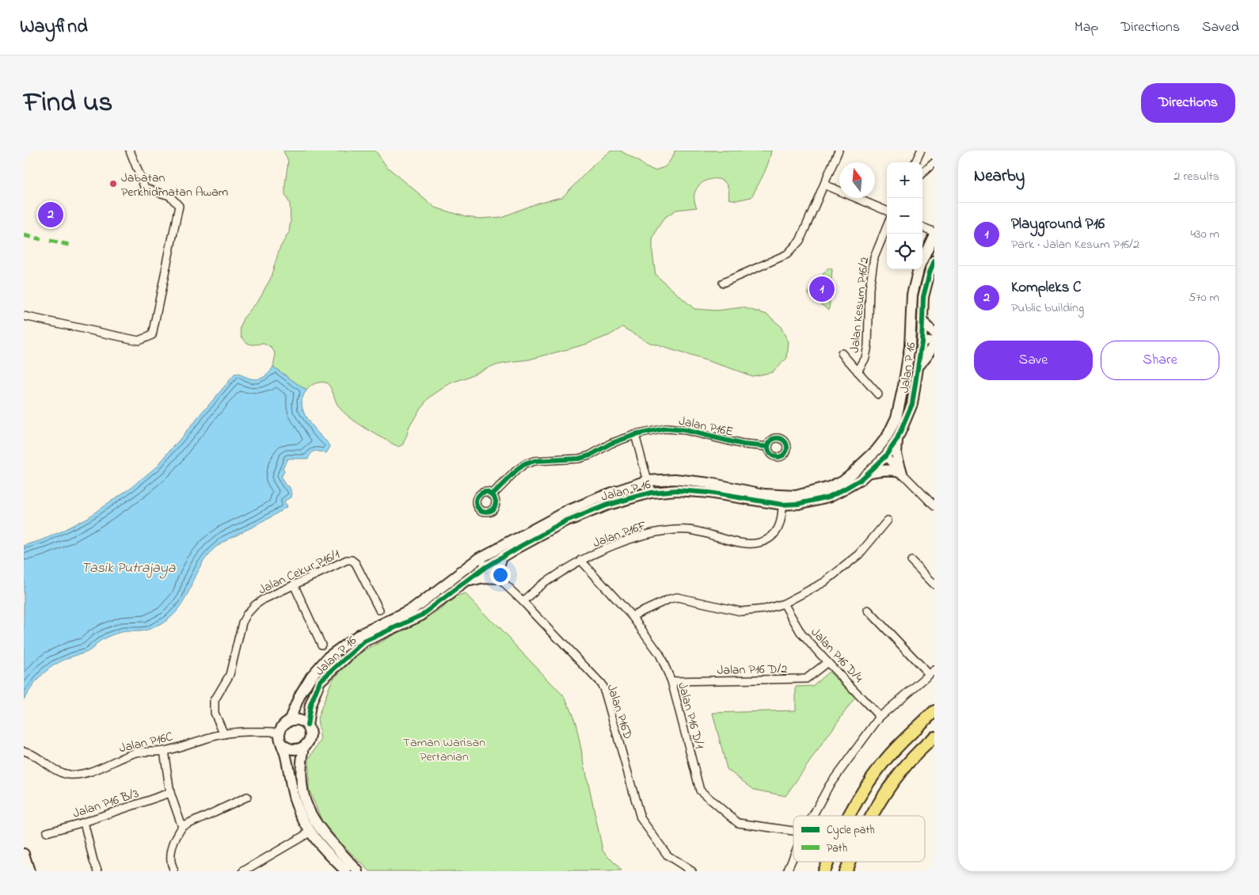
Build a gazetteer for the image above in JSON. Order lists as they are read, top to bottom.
{
  "streets": {
    "street": [
      "Jalan Kesum P16/2",
      "Jalan P 16",
      "Jalan P16E",
      "Jalan P16F",
      "Jalan Cekur P16/1",
      "Jalan P16 D/4",
      "Jalan P16 D/2",
      "Jalan P16D",
      "Jalan P16 D/1",
      "Jalan P16C",
      "Jalan P16 B/3"
    ]
  },
  "crossings": [
    ["Jalan P 16", "Jalan P16F"],
    ["Jalan P 16", "Jalan P16D"],
    ["Jalan P 16", "Jalan P16C"],
    ["Jalan P16F", "Jalan P16D"],
    ["Jalan P16F", "Jalan P16 D/1"],
    ["Jalan Cekur P16/1", "Jalan P16C"],
    ["Jalan P16 D/4", "Jalan P16 D/2"],
    ["Jalan P16 D/2", "Jalan P16 D/1"]
  ],
  "water": ["Tasik Putrajaya"],
  "parks": ["Taman Warisan Pertanian"],
  "places": ["Jabatan Perkhidmatan Awam"],
  "legend": ["Cycle path", "Path"],
  "north": "top",
  "page": {
    "header": "Wayfind",
    "nav": ["Map", "Directions", "Saved"],
    "title": "Find us",
    "buttons": [
      "Directions",
      ["Save", "Share"]
    ],
    "heading": ["Nearby", "2 results"],
    "map_buttons": ["+", "−"],
    "pins": ["2", "1"],
    "list": [
      {
        "mark": "1",
        "name": "Playground P16",
        "note": "Park · Jalan Kesum P16/2",
        "value": "430 m"
      },
      {
        "mark": "2",
        "name": "Kompleks C",
        "note": "Public building",
        "value": "570 m"
      }
    ]
  }
}
